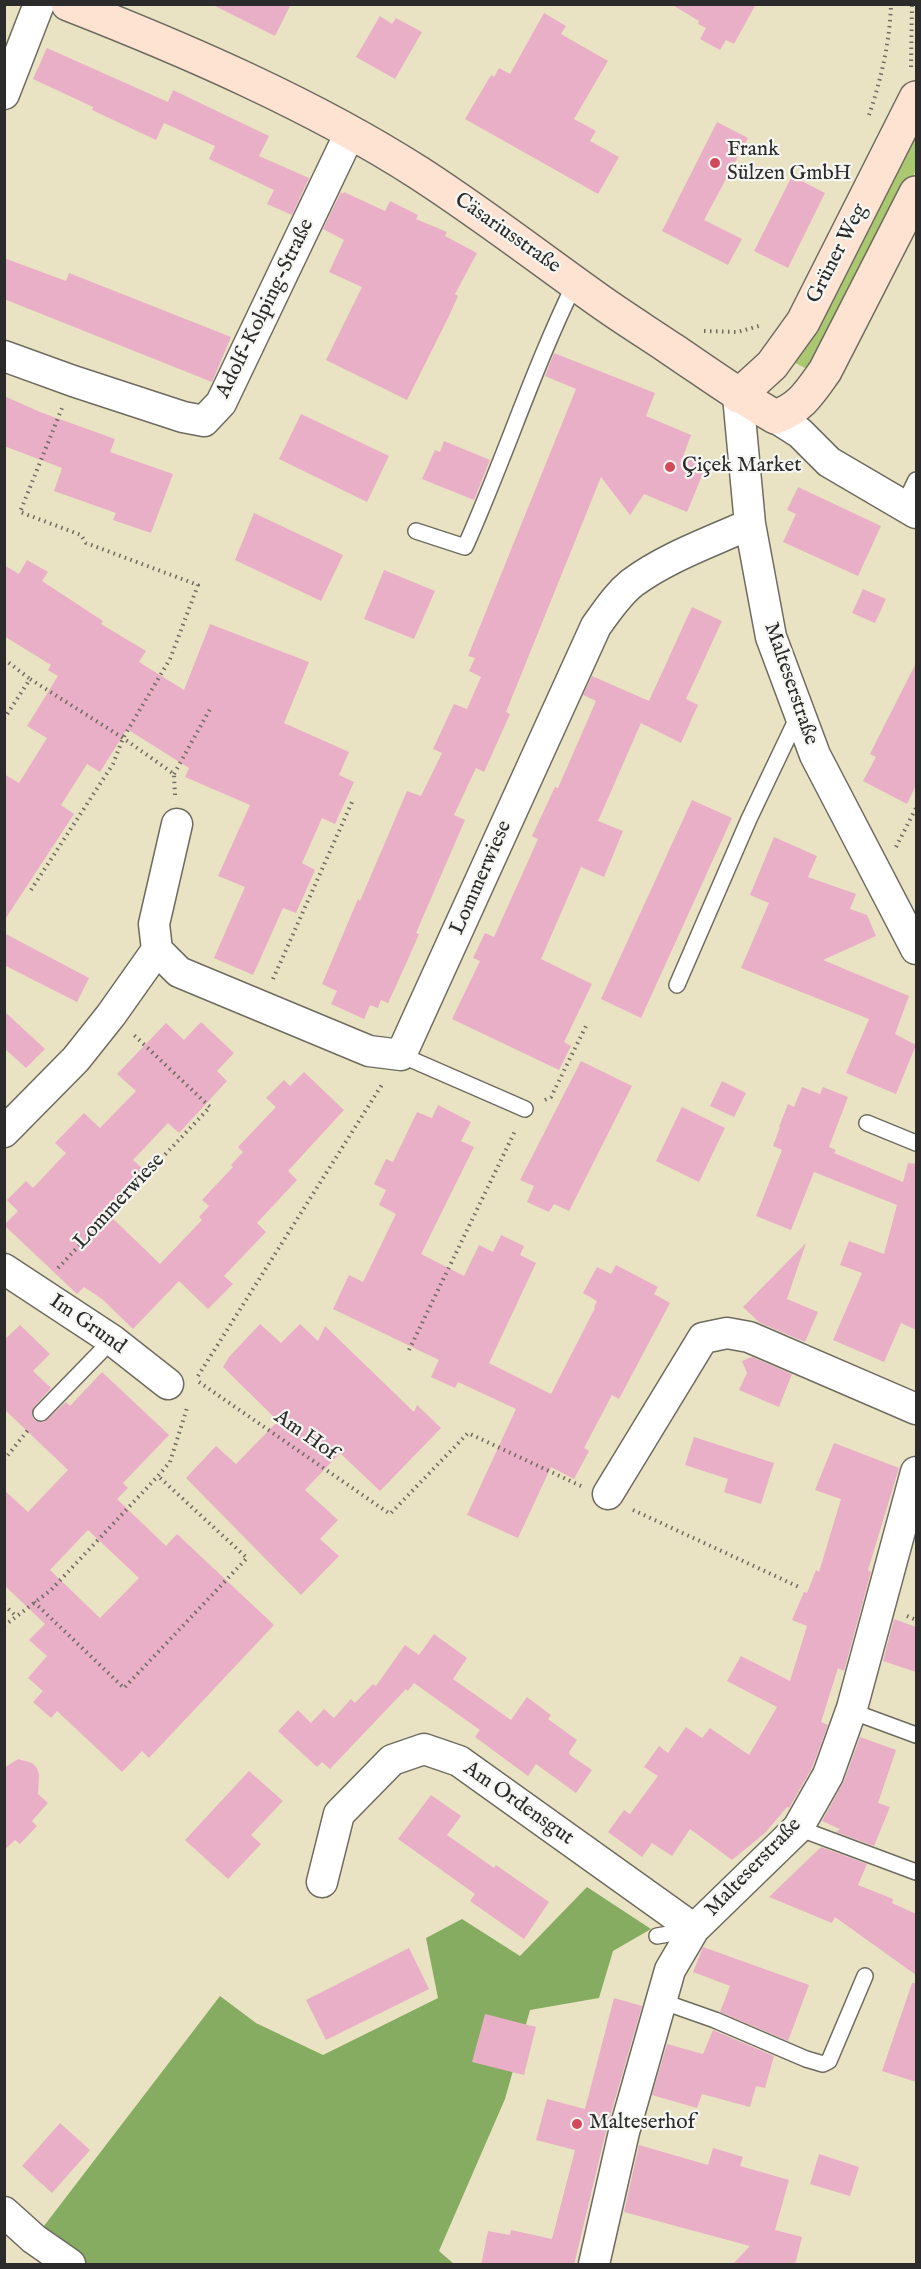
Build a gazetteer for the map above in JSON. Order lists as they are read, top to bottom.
{
  "streets": {
    "main road": ["Cäsariusstraße", "Grüner Weg"],
    "street": [
      "Adolf-Kolping-Straße",
      "Malteserstraße",
      "Lommerwiese",
      "Im Grund",
      "Am Ordensgut"
    ],
    "path": ["Am Hof"]
  },
  "crossings": [
    ["Cäsariusstraße", "Grüner Weg"],
    ["Cäsariusstraße", "Adolf-Kolping-Straße"],
    ["Cäsariusstraße", "Malteserstraße"],
    ["Grüner Weg", "Malteserstraße"],
    ["Malteserstraße", "Lommerwiese"],
    ["Malteserstraße", "Am Ordensgut"],
    ["Lommerwiese", "Im Grund"],
    ["Im Grund", "Am Hof"]
  ],
  "places": ["Frank Sülzen GmbH", "Çiçek Market", "Malteserhof"]
}
